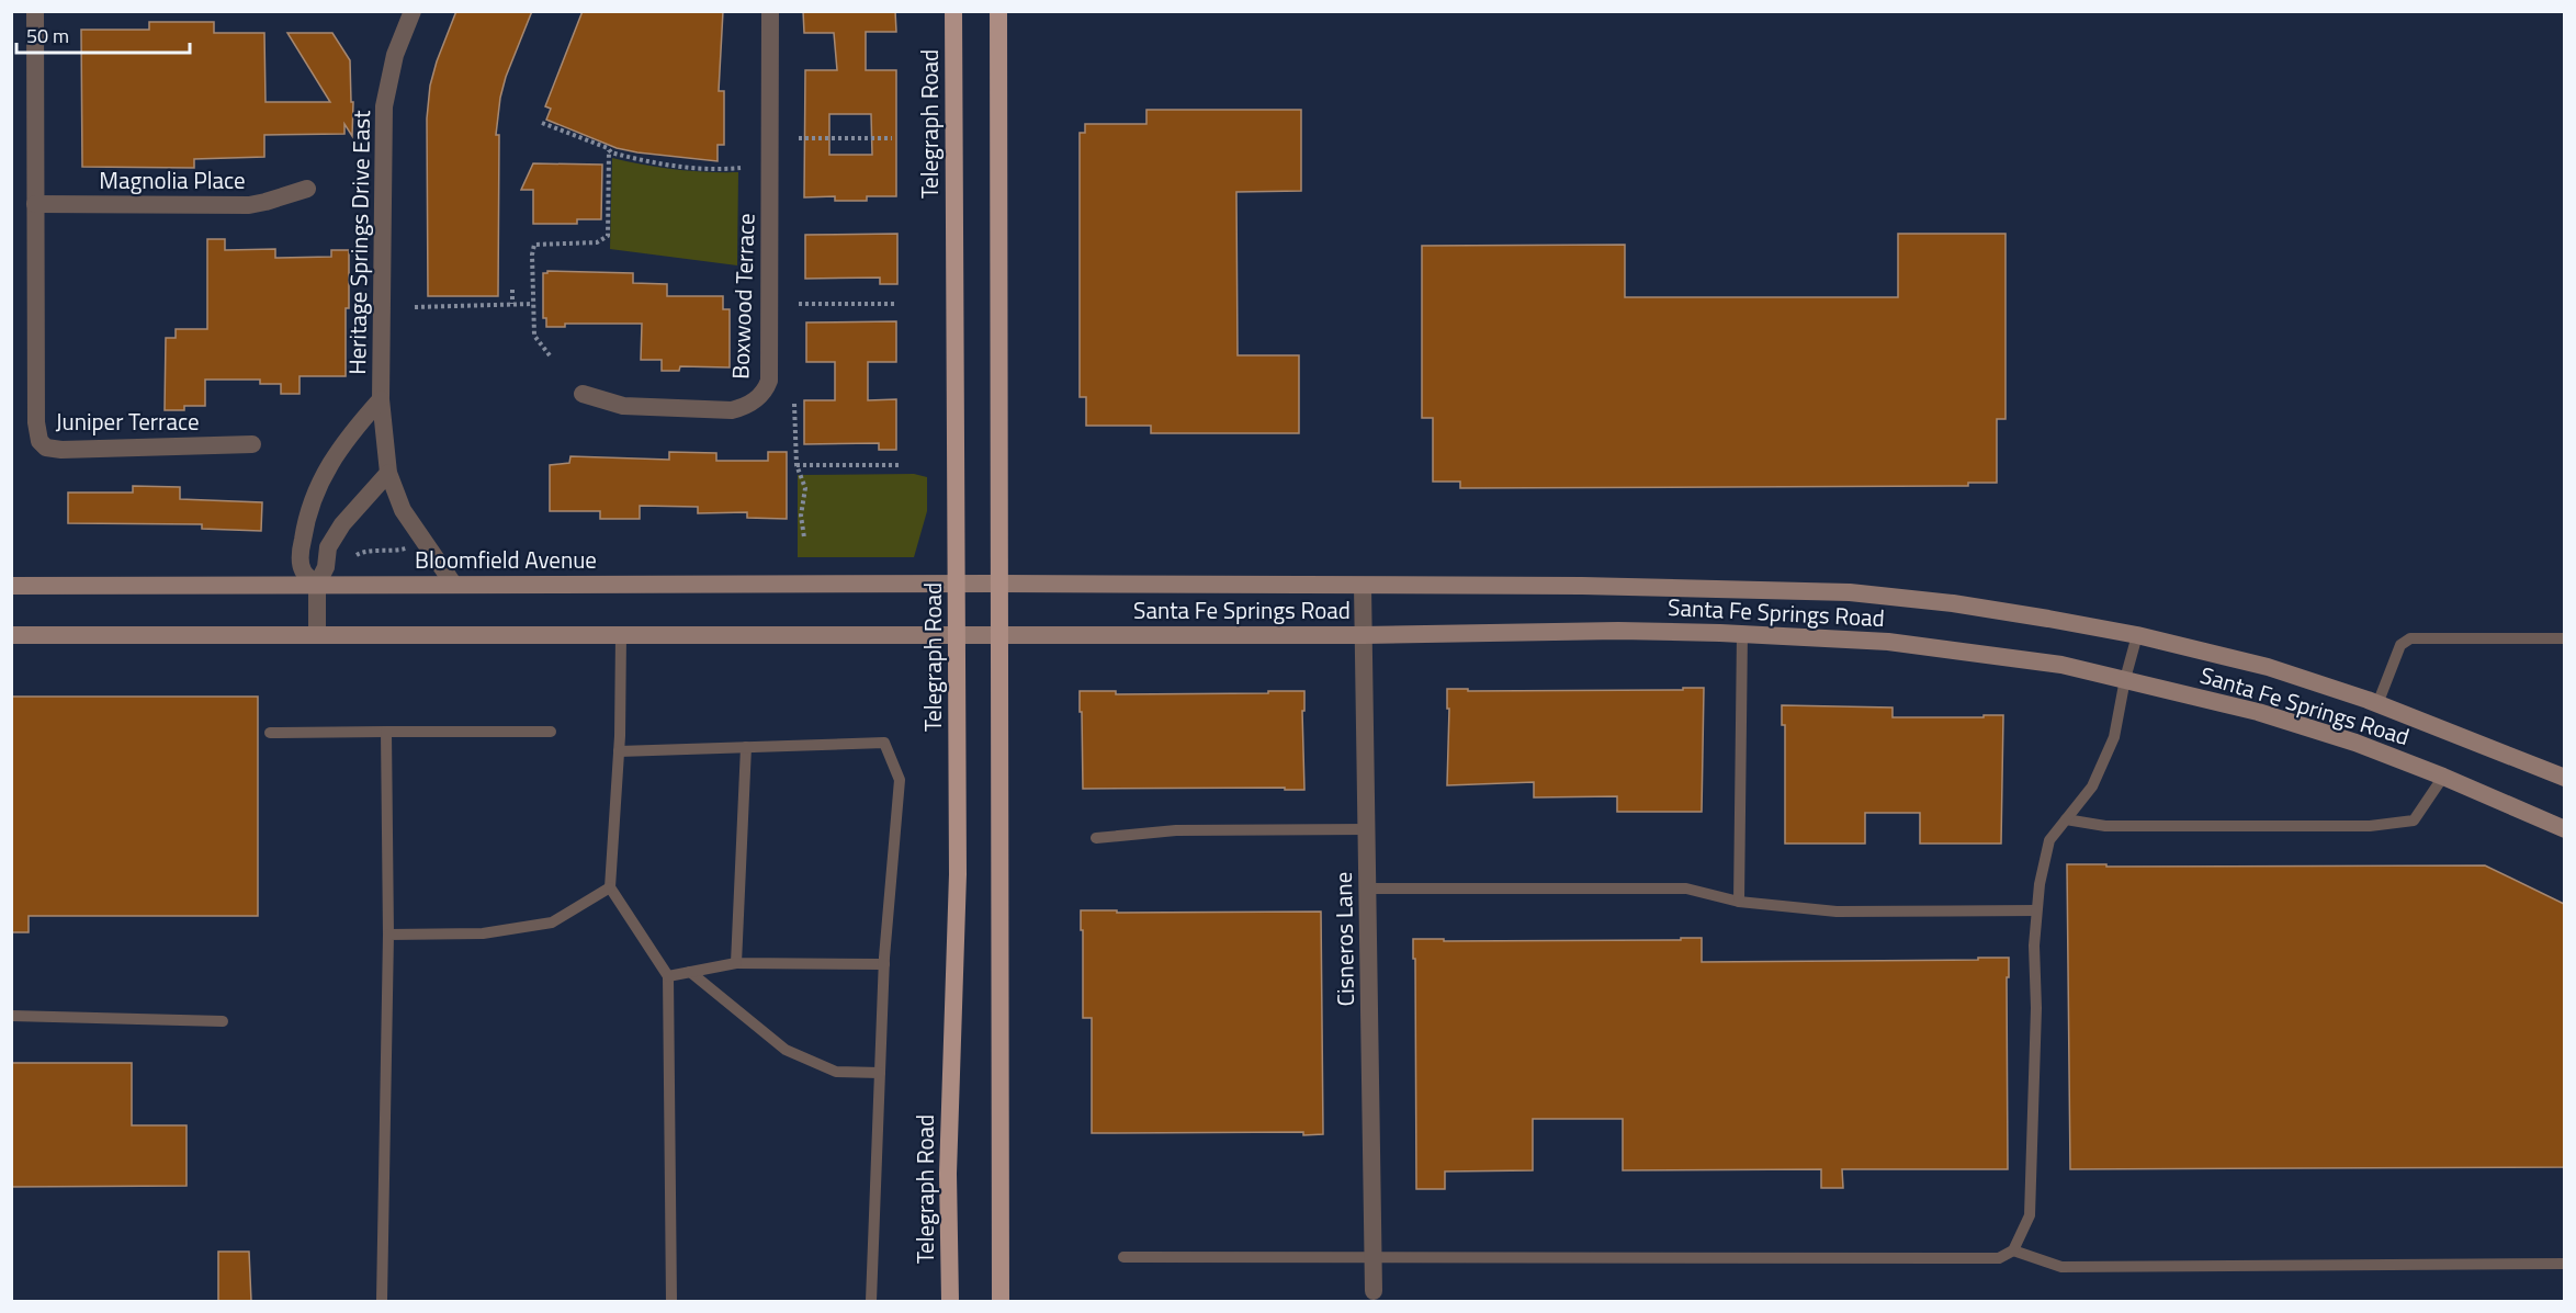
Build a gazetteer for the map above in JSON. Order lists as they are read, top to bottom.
{
  "streets": {
    "main road": ["Telegraph Road", "Bloomfield Avenue", "Santa Fe Springs Road"],
    "street": [
      "Magnolia Place",
      "Heritage Springs Drive East",
      "Boxwood Terrace",
      "Juniper Terrace",
      "Cisneros Lane"
    ]
  },
  "crossings": [
    ["Telegraph Road", "Bloomfield Avenue"],
    ["Telegraph Road", "Santa Fe Springs Road"],
    ["Magnolia Place", "Juniper Terrace"],
    ["Heritage Springs Drive East", "Bloomfield Avenue"],
    ["Bloomfield Avenue", "Santa Fe Springs Road"],
    ["Santa Fe Springs Road", "Cisneros Lane"]
  ],
  "scale_bar": "50 m"
}
